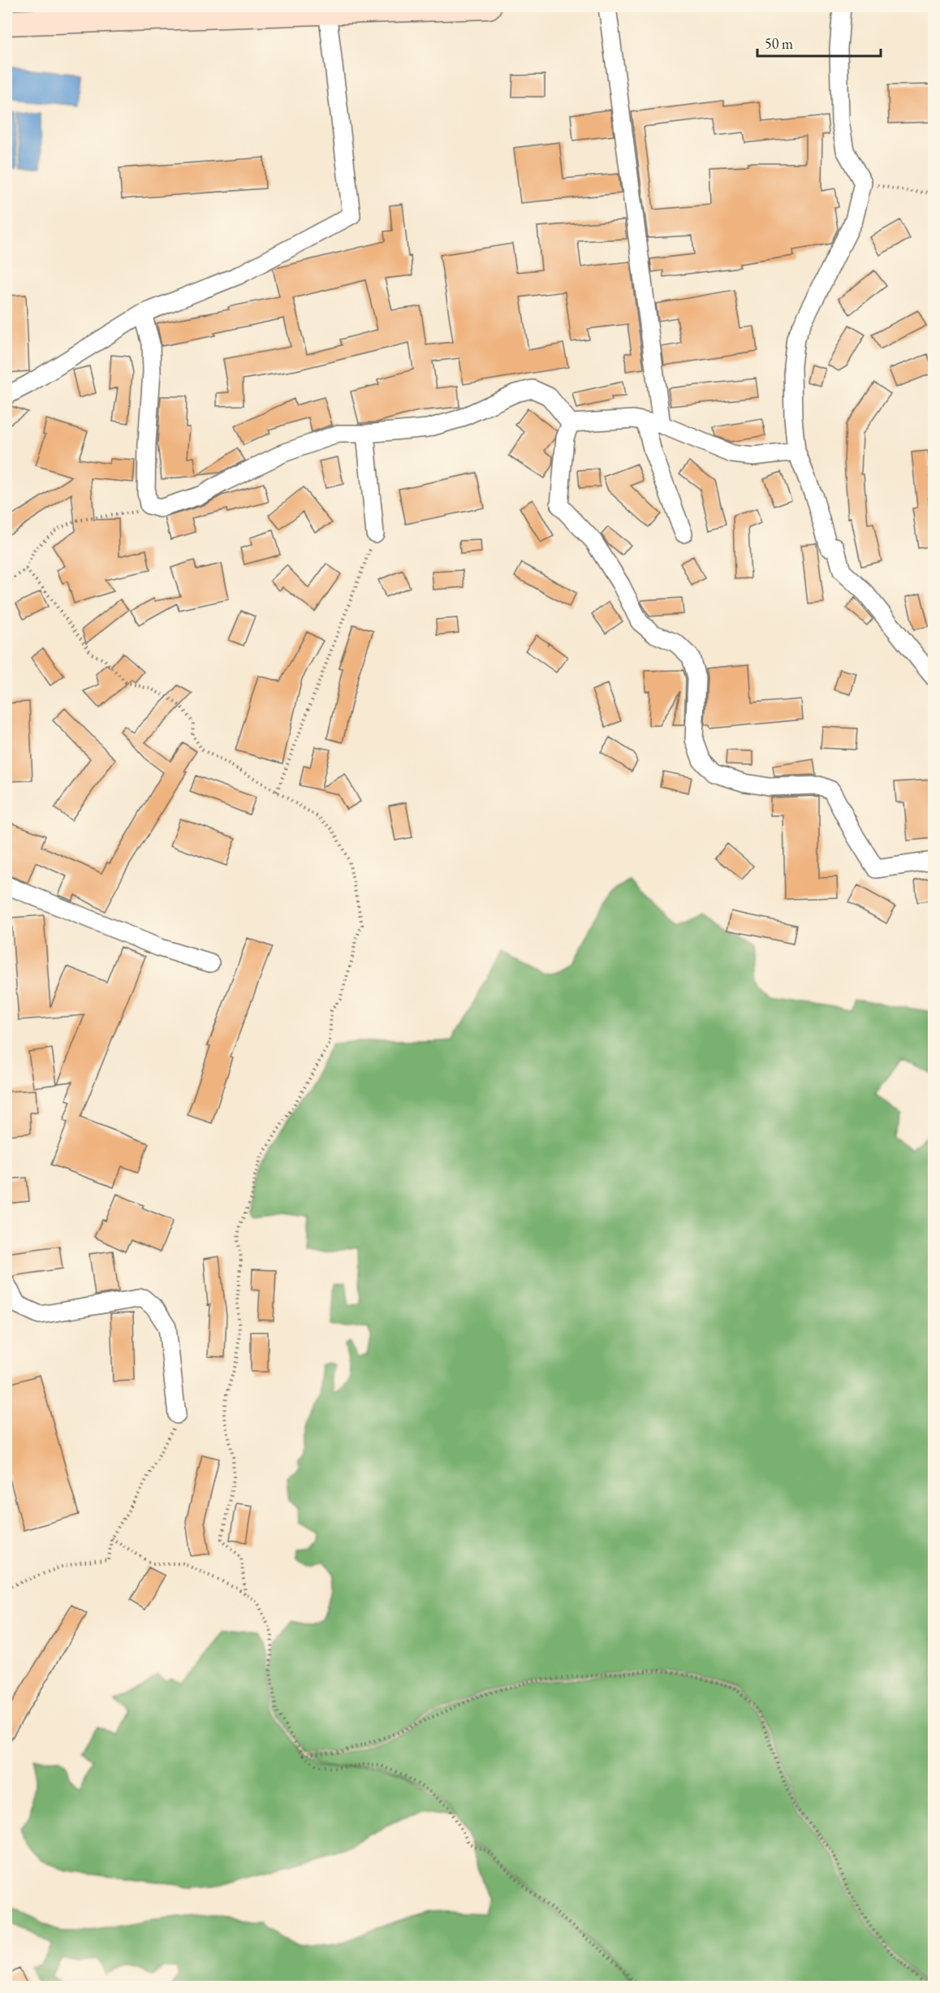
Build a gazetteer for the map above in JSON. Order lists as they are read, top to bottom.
{
  "scale_bar": "50 m"
}
